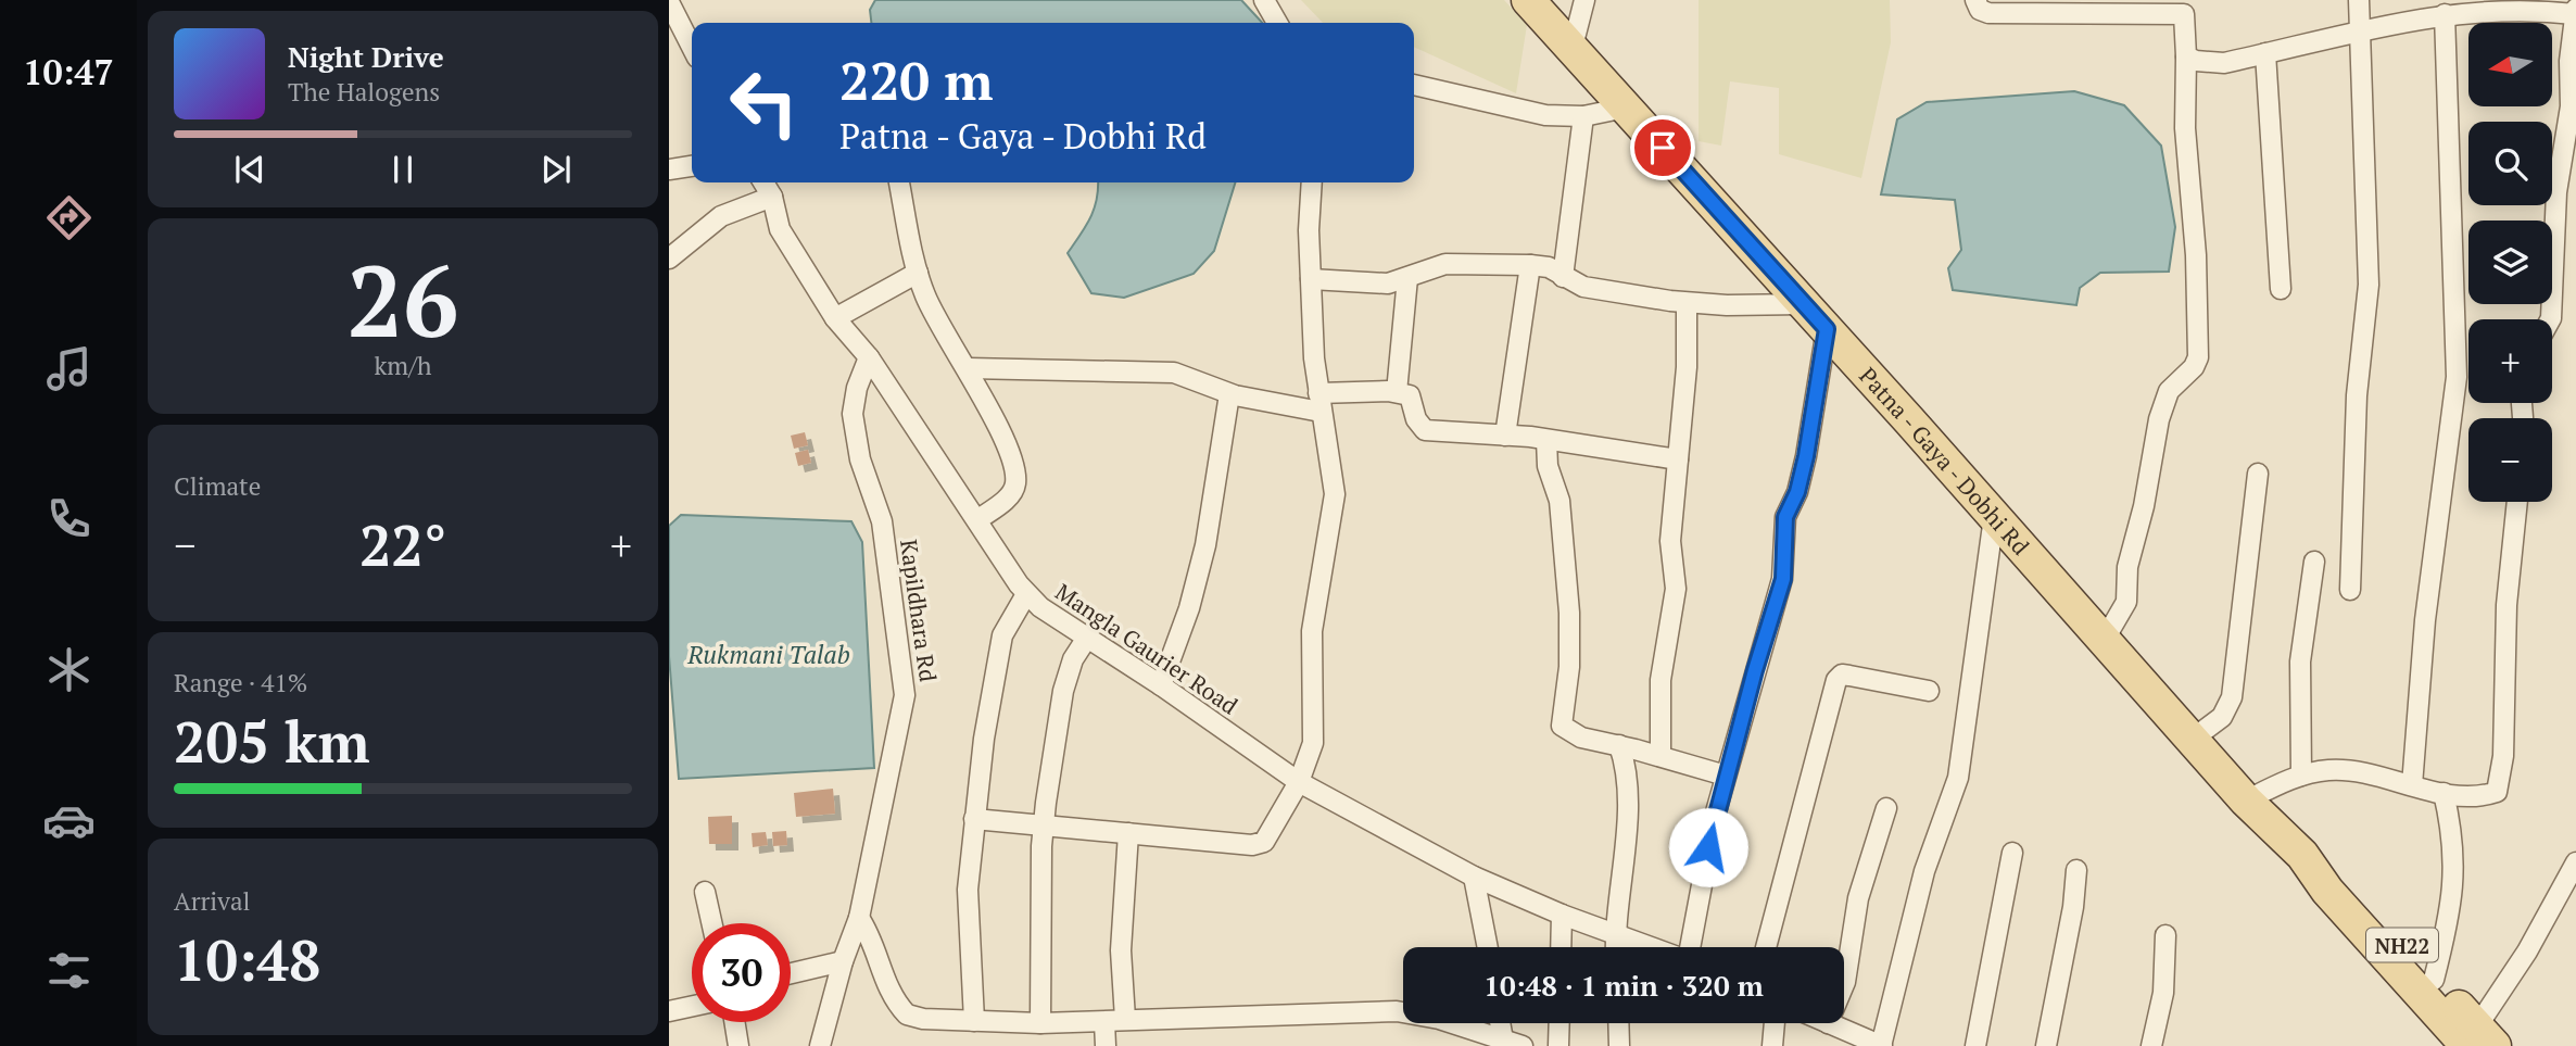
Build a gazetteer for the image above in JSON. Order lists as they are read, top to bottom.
{
  "streets": {
    "main road": ["Patna - Gaya - Dobhi Rd", "NH22"],
    "street": ["Kapildhara Rd", "Mangla Gaurier Road"]
  },
  "crossings": [
    ["Kapildhara Rd", "Mangla Gaurier Road"]
  ],
  "water": ["Rukmani Talab"],
  "north": "left",
  "page": {
    "tabs": "10:47",
    "map_buttons": ["+", "−"],
    "turn": ["220 m", "Patna - Gaya - Dobhi Rd"],
    "song": ["Night Drive", "The Halogens"],
    "tile": [
      ["26", "km/h"],
      "Climate",
      ["Range · 41%", "205 km"],
      ["Arrival", "10:48"]
    ],
    "heat": ["−", "22°", "+"],
    "limit": "30",
    "trip": "10:48 · 1 min · 320 m"
  }
}
